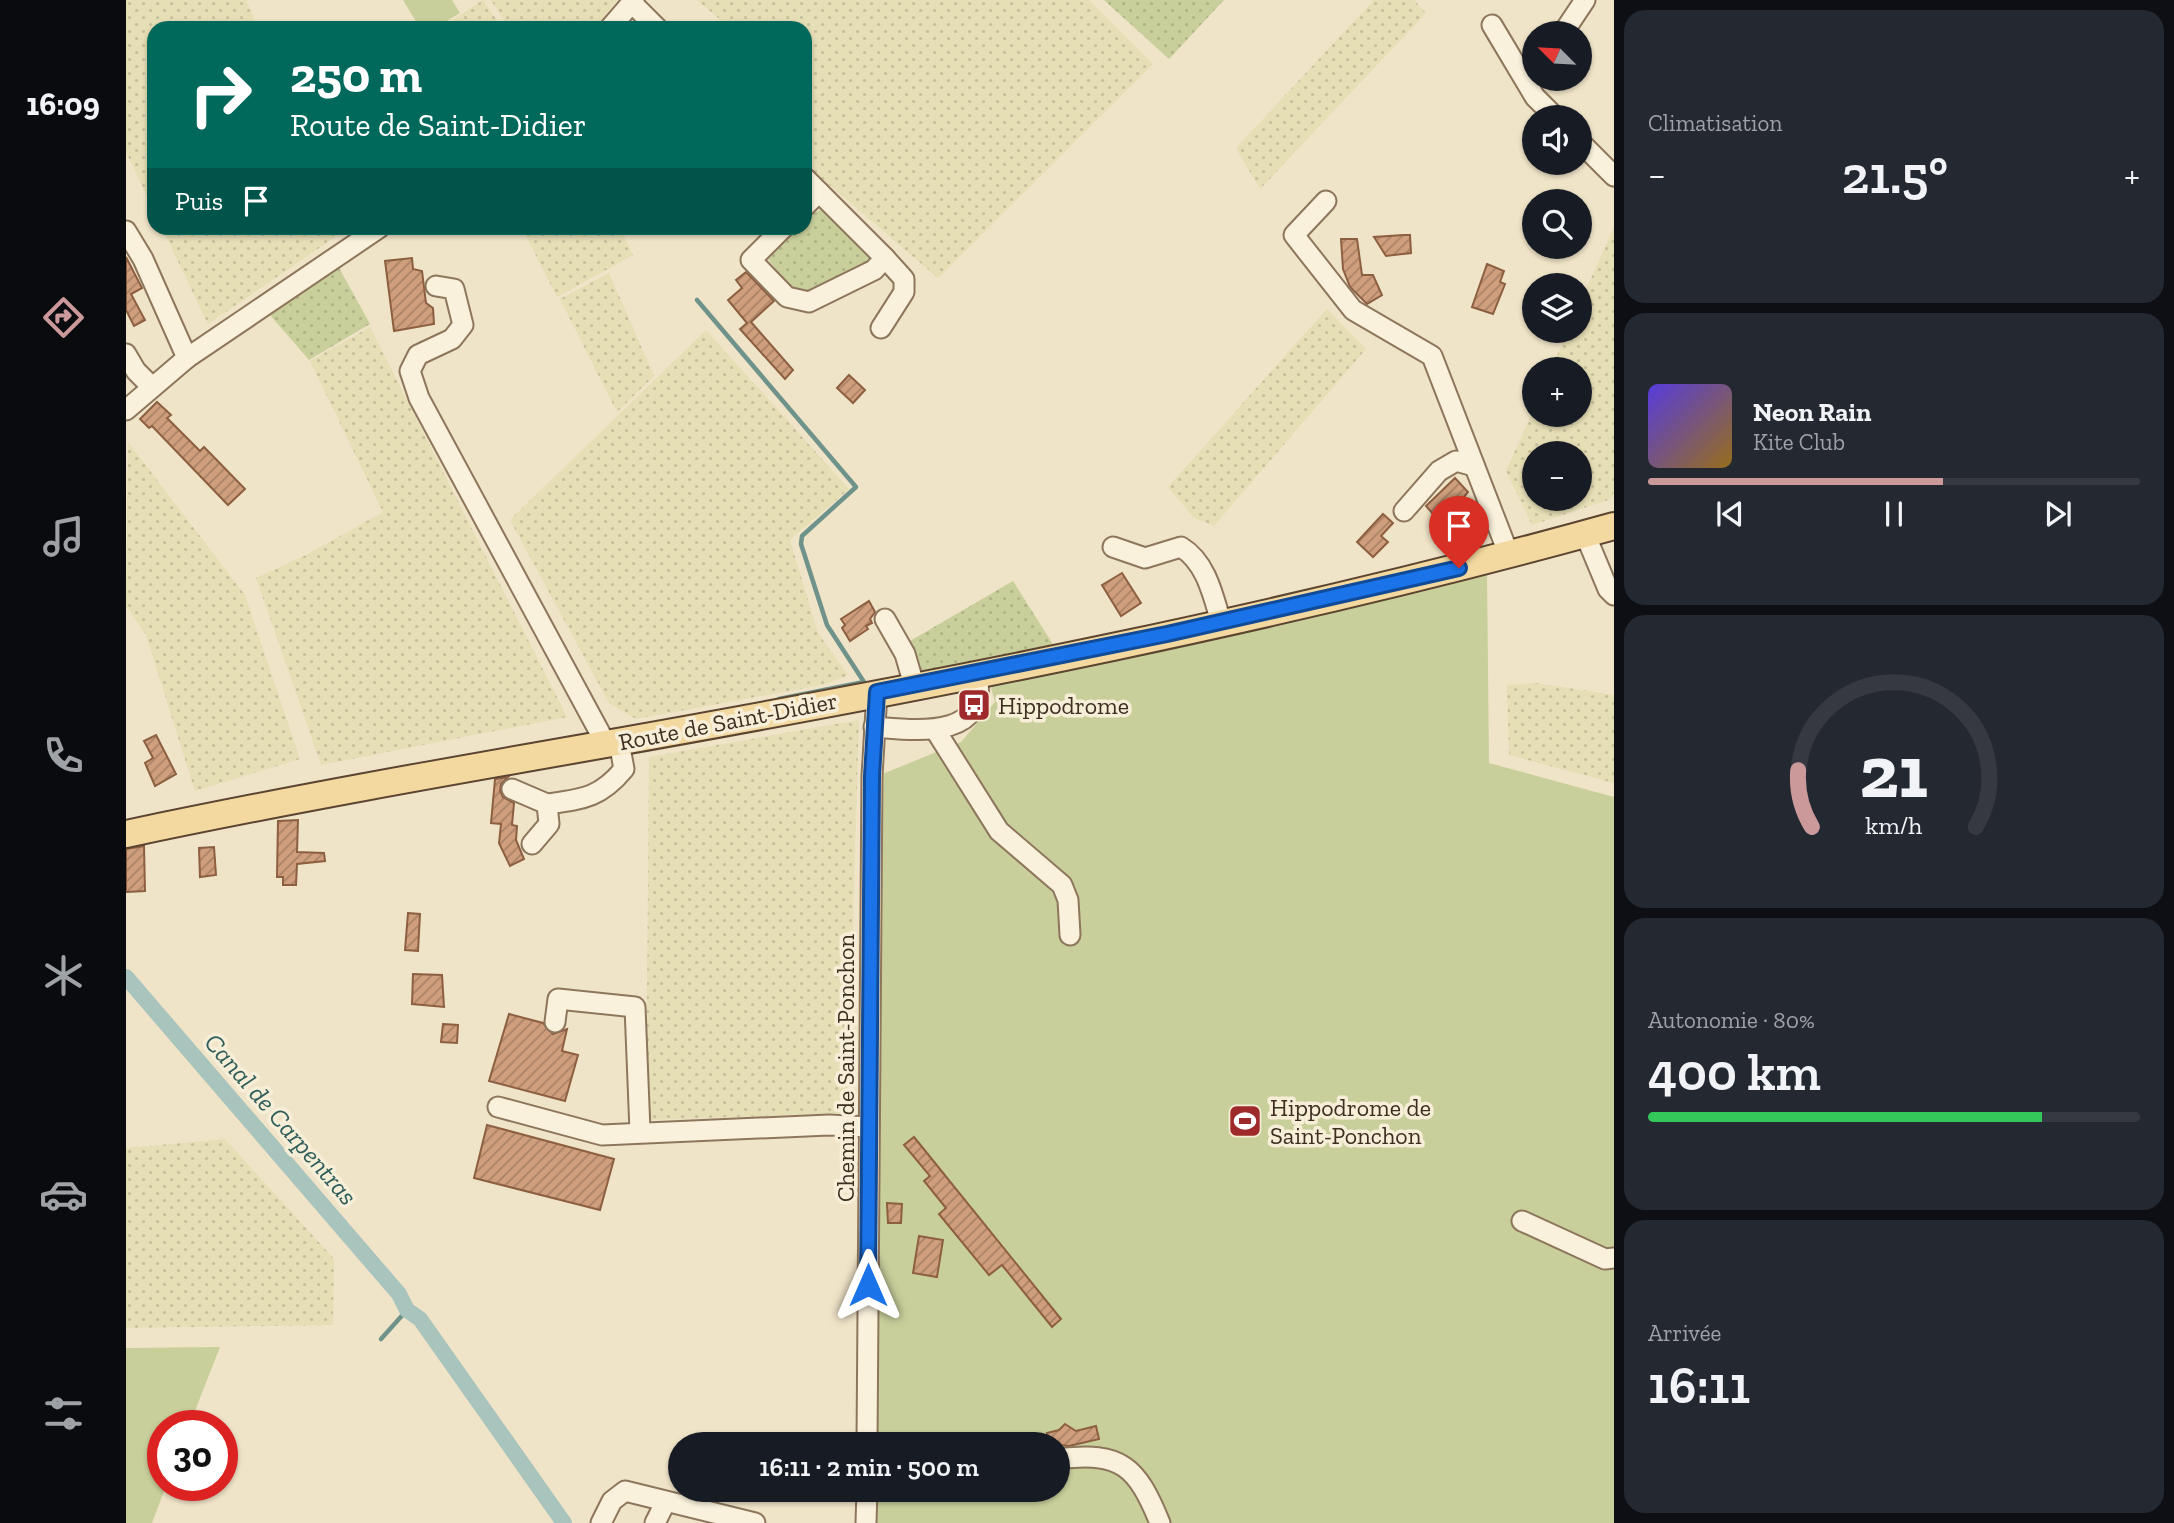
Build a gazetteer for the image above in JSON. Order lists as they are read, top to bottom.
{
  "streets": {
    "main road": ["Route de Saint-Didier"],
    "street": ["Chemin de Saint-Ponchon"]
  },
  "crossings": [
    ["Route de Saint-Didier", "Chemin de Saint-Ponchon"]
  ],
  "water": ["Canal de Carpentras"],
  "places": {
    "bus stop": ["Hippodrome"],
    "sports": ["Hippodrome de Saint-Ponchon"]
  },
  "north": "top left",
  "page": {
    "tabs": "16:09",
    "tile": [
      "Climatisation",
      ["Autonomie · 80%", "400 km"],
      ["Arrivée", "16:11"]
    ],
    "map_buttons": ["+", "−"],
    "turn": ["250 m", "Route de Saint-Didier"],
    "heat": ["−", "21.5°", "+"],
    "then": "Puis",
    "song": ["Neon Rain", "Kite Club"],
    "limit": "30",
    "trip": "16:11 · 2 min · 500 m",
    "gauge": ["21", "km/h"]
  }
}
